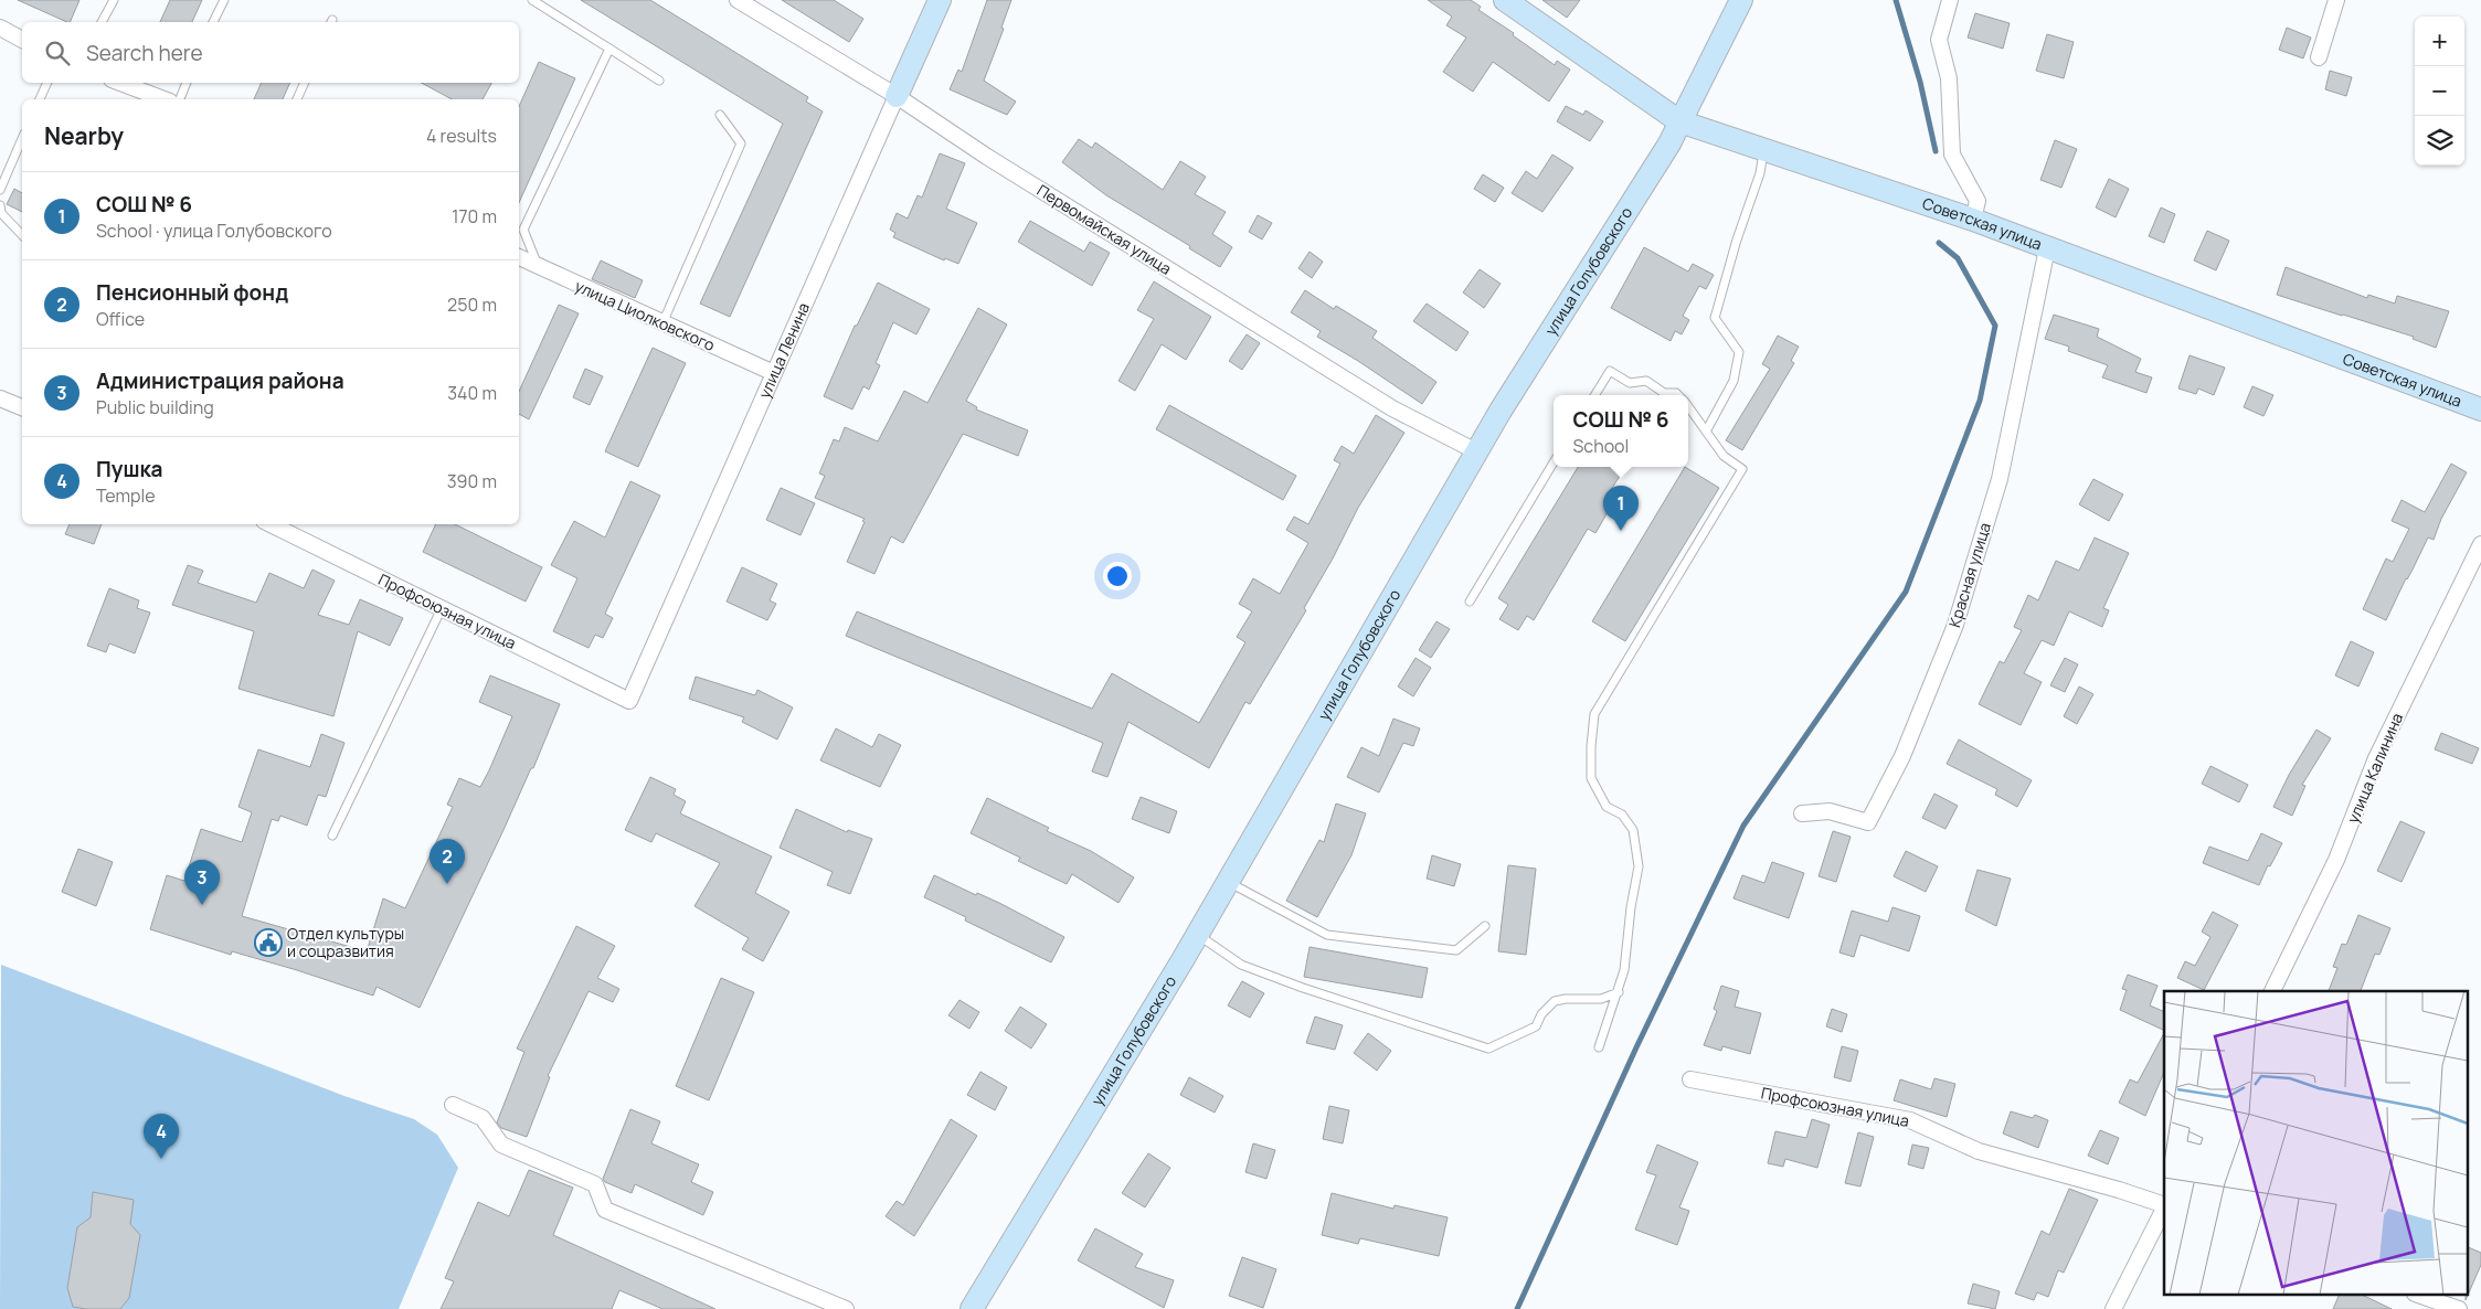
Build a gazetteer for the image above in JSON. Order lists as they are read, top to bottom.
{
  "streets": {
    "street": [
      "Советская улица",
      "Первомайская улица",
      "улица Голубовского",
      "улица Циолковского",
      "улица Ленина",
      "Красная улица",
      "Профсоюзная улица",
      "улица Калинина"
    ]
  },
  "crossings": [
    ["Советская улица", "улица Голубовского"],
    ["Советская улица", "Красная улица"],
    ["Первомайская улица", "улица Голубовского"],
    ["Первомайская улица", "улица Ленина"],
    ["улица Циолковского", "улица Ленина"],
    ["улица Ленина", "Профсоюзная улица"]
  ],
  "places": {
    "public building": ["Отдел культуры и соцразвития"]
  },
  "page": {
    "map_buttons": ["+", "−"],
    "search": "Search here",
    "heading": ["Nearby", "4 results"],
    "list": [
      {
        "mark": "1",
        "name": "СОШ № 6",
        "note": "School · улица Голубовского",
        "value": "170 m"
      },
      {
        "mark": "2",
        "name": "Пенсионный фонд",
        "note": "Office",
        "value": "250 m"
      },
      {
        "mark": "3",
        "name": "Администрация района",
        "note": "Public building",
        "value": "340 m"
      },
      {
        "mark": "4",
        "name": "Пушка",
        "note": "Temple",
        "value": "390 m"
      }
    ],
    "popup": ["СОШ № 6", "School"],
    "pins": [
      "1",
      "2",
      "3",
      "4"
    ]
  }
}
